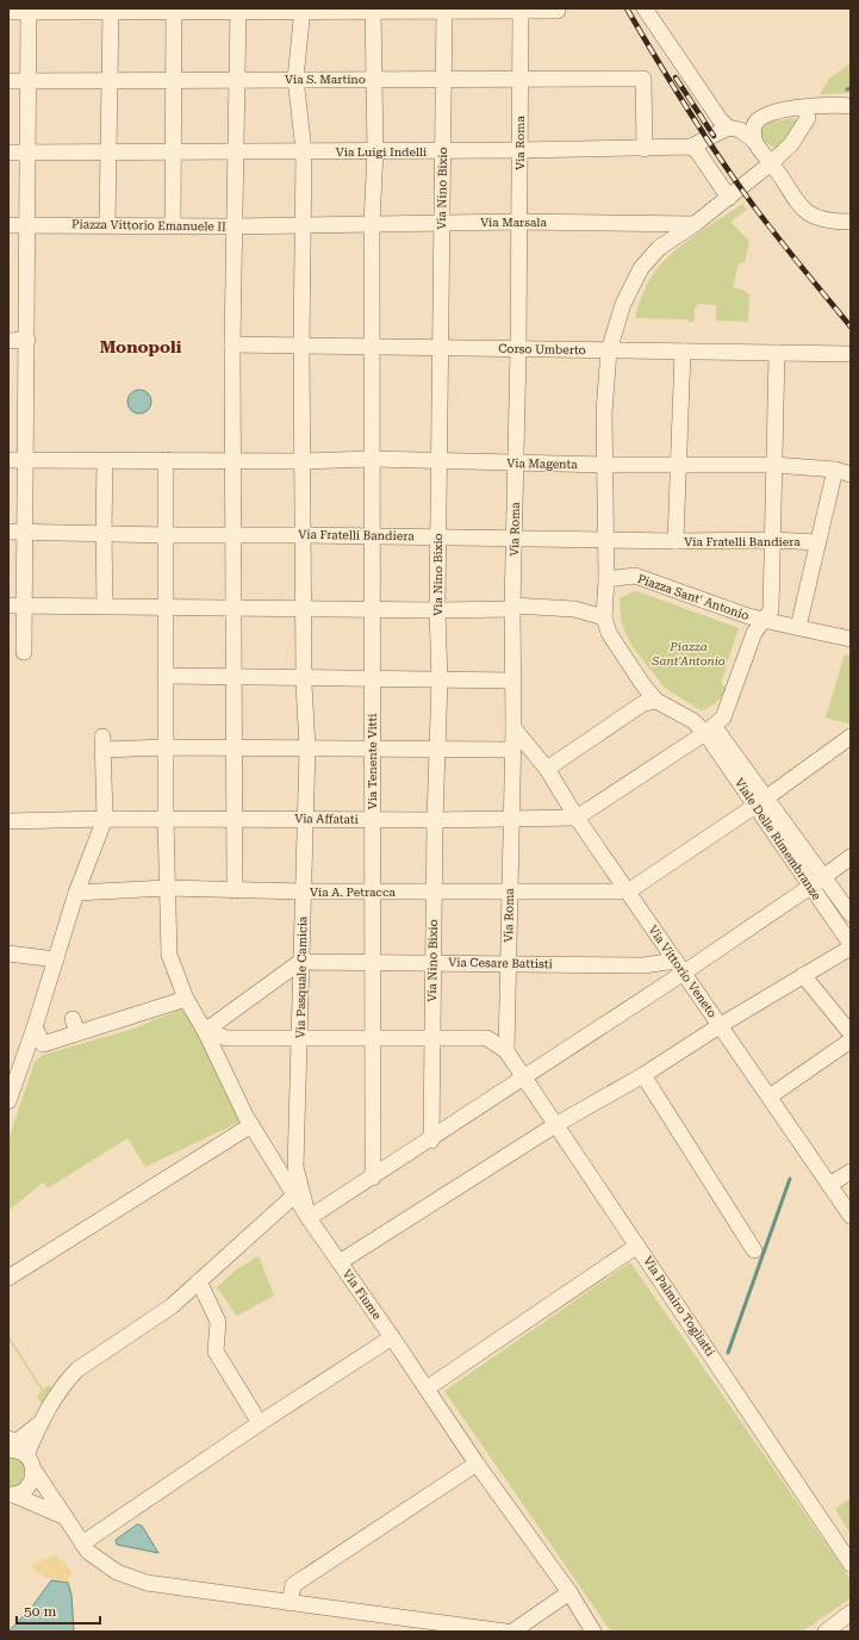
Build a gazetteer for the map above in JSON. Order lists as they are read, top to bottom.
{
  "streets": {
    "street": [
      "Via S. Martino",
      "Via Roma",
      "Via Luigi Indelli",
      "Via Nino Bixio",
      "Via Marsala",
      "Piazza Vittorio Emanuele II",
      "Corso Umberto",
      "Via Magenta",
      "Via Fratelli Bandiera",
      "Piazza Sant' Antonio",
      "Via Tenente Vitti",
      "Via Affatati",
      "Viale Delle Rimembranze",
      "Via A. Petracca",
      "Via Cesare Battisti",
      "Via Vittorio Veneto",
      "Via Pasquale Camicia",
      "Via Fiume",
      "Via Palmiro Togliatti"
    ]
  },
  "crossings": [
    ["Via S. Martino", "Via Roma"],
    ["Via S. Martino", "Via Luigi Indelli"],
    ["Via S. Martino", "Via Nino Bixio"],
    ["Via S. Martino", "Via Tenente Vitti"],
    ["Via S. Martino", "Via Pasquale Camicia"],
    ["Via Roma", "Via Luigi Indelli"],
    ["Via Roma", "Via Marsala"],
    ["Via Roma", "Corso Umberto"],
    ["Via Roma", "Via Magenta"],
    ["Via Roma", "Via Fratelli Bandiera"],
    ["Via Roma", "Via Affatati"],
    ["Via Roma", "Via A. Petracca"],
    ["Via Roma", "Via Cesare Battisti"],
    ["Via Roma", "Via Vittorio Veneto"],
    ["Via Roma", "Via Palmiro Togliatti"],
    ["Via Luigi Indelli", "Via Nino Bixio"],
    ["Via Luigi Indelli", "Via Tenente Vitti"],
    ["Via Luigi Indelli", "Via Pasquale Camicia"],
    ["Via Nino Bixio", "Via Marsala"],
    ["Via Nino Bixio", "Corso Umberto"],
    ["Via Nino Bixio", "Via Magenta"],
    ["Via Nino Bixio", "Via Fratelli Bandiera"],
    ["Via Nino Bixio", "Via Affatati"],
    ["Via Nino Bixio", "Via A. Petracca"],
    ["Via Nino Bixio", "Via Cesare Battisti"],
    ["Via Marsala", "Piazza Vittorio Emanuele II"],
    ["Via Marsala", "Via Tenente Vitti"],
    ["Via Marsala", "Via Pasquale Camicia"],
    ["Piazza Vittorio Emanuele II", "Corso Umberto"],
    ["Piazza Vittorio Emanuele II", "Via Magenta"],
    ["Piazza Vittorio Emanuele II", "Via Fratelli Bandiera"],
    ["Piazza Vittorio Emanuele II", "Via Affatati"],
    ["Piazza Vittorio Emanuele II", "Via A. Petracca"],
    ["Corso Umberto", "Via Tenente Vitti"],
    ["Corso Umberto", "Via Pasquale Camicia"],
    ["Via Magenta", "Via Tenente Vitti"],
    ["Via Magenta", "Via Pasquale Camicia"],
    ["Via Fratelli Bandiera", "Via Tenente Vitti"],
    ["Via Fratelli Bandiera", "Via Pasquale Camicia"],
    ["Via Fratelli Bandiera", "Via Fiume"],
    ["Piazza Sant' Antonio", "Viale Delle Rimembranze"],
    ["Via Tenente Vitti", "Via Affatati"],
    ["Via Tenente Vitti", "Via A. Petracca"],
    ["Via Tenente Vitti", "Via Cesare Battisti"],
    ["Via Affatati", "Via Vittorio Veneto"],
    ["Via Affatati", "Via Pasquale Camicia"],
    ["Via Affatati", "Via Fiume"],
    ["Via A. Petracca", "Via Vittorio Veneto"],
    ["Via A. Petracca", "Via Pasquale Camicia"],
    ["Via A. Petracca", "Via Fiume"],
    ["Via Cesare Battisti", "Via Vittorio Veneto"],
    ["Via Cesare Battisti", "Via Pasquale Camicia"],
    ["Via Pasquale Camicia", "Via Fiume"]
  ],
  "districts": ["Monopoli"],
  "parks": ["Piazza Sant'Antonio"],
  "scale_bar": "50 m"
}
